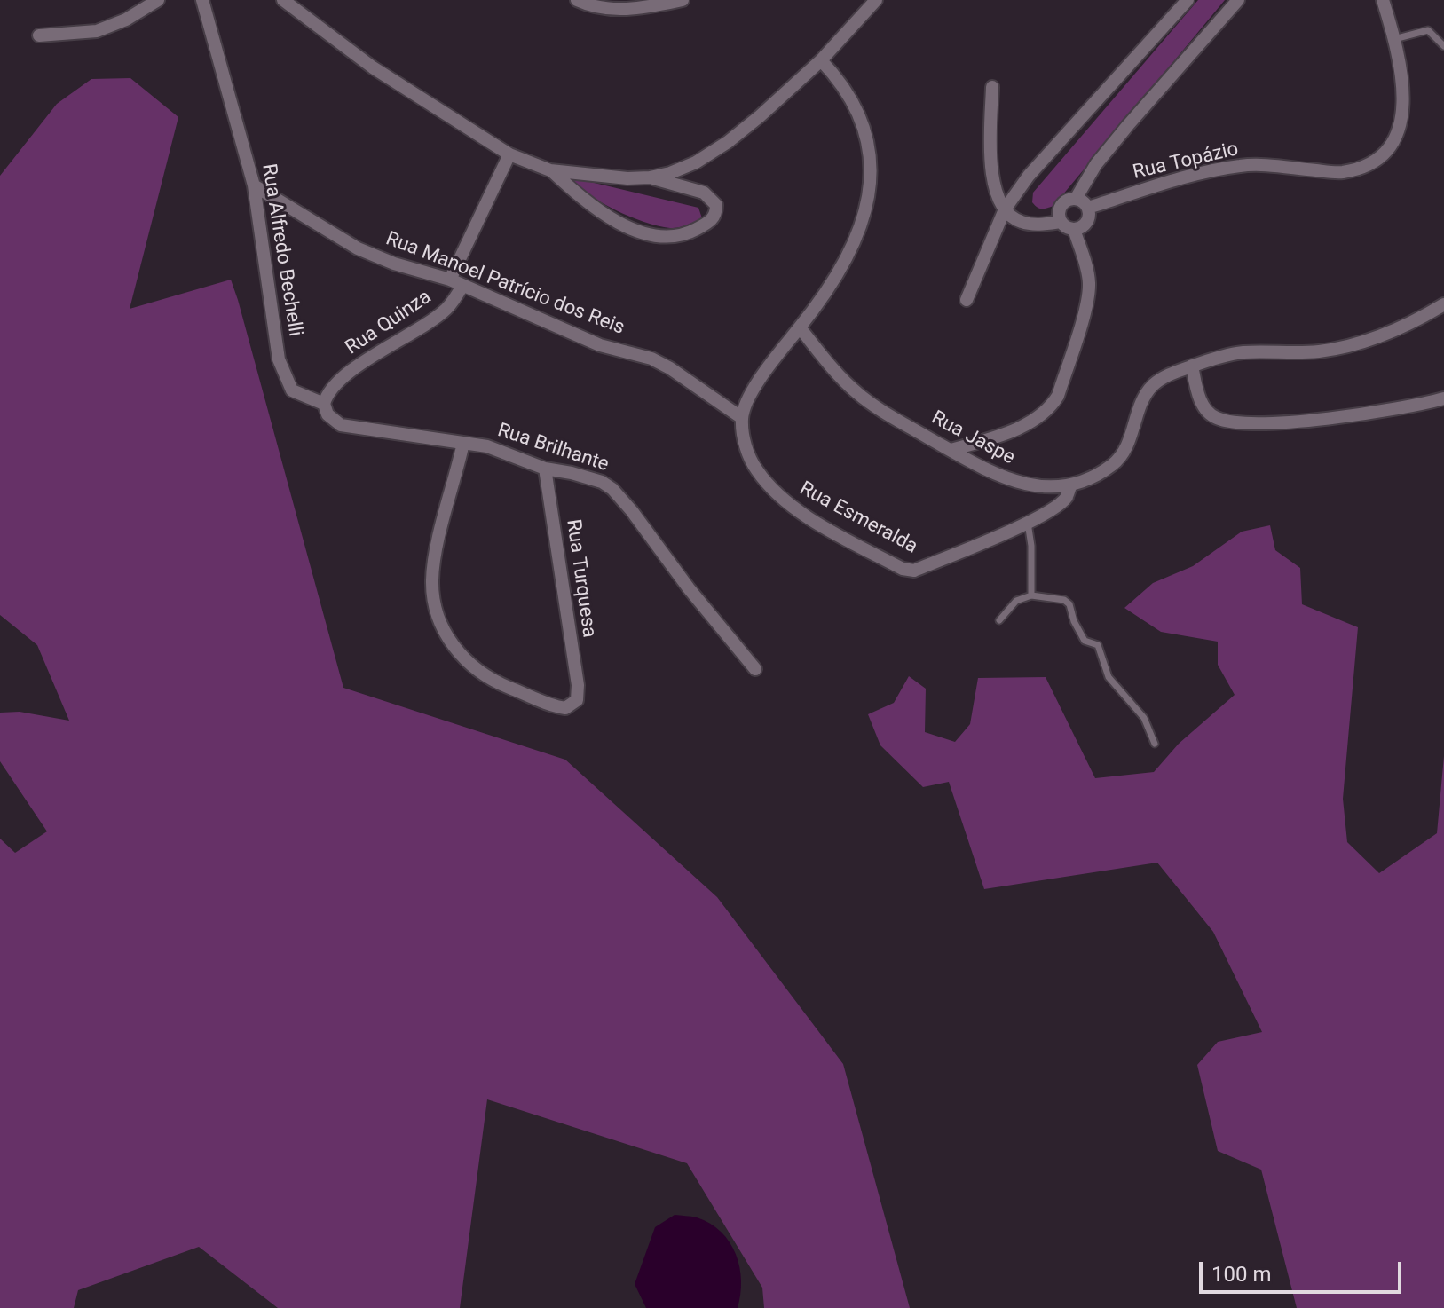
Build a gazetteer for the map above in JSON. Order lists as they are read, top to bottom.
{
  "streets": {
    "street": [
      "Rua Topázio",
      "Rua Alfredo Bechelli",
      "Rua Manoel Patrício dos Reis",
      "Rua Quinza",
      "Rua Jaspe",
      "Rua Brilhante",
      "Rua Esmeralda",
      "Rua Turquesa"
    ]
  },
  "crossings": [
    ["Rua Alfredo Bechelli", "Rua Manoel Patrício dos Reis"],
    ["Rua Alfredo Bechelli", "Rua Quinza"],
    ["Rua Alfredo Bechelli", "Rua Brilhante"],
    ["Rua Manoel Patrício dos Reis", "Rua Quinza"],
    ["Rua Manoel Patrício dos Reis", "Rua Esmeralda"],
    ["Rua Quinza", "Rua Brilhante"],
    ["Rua Jaspe", "Rua Esmeralda"],
    ["Rua Brilhante", "Rua Turquesa"]
  ],
  "scale_bar": "100 m"
}
